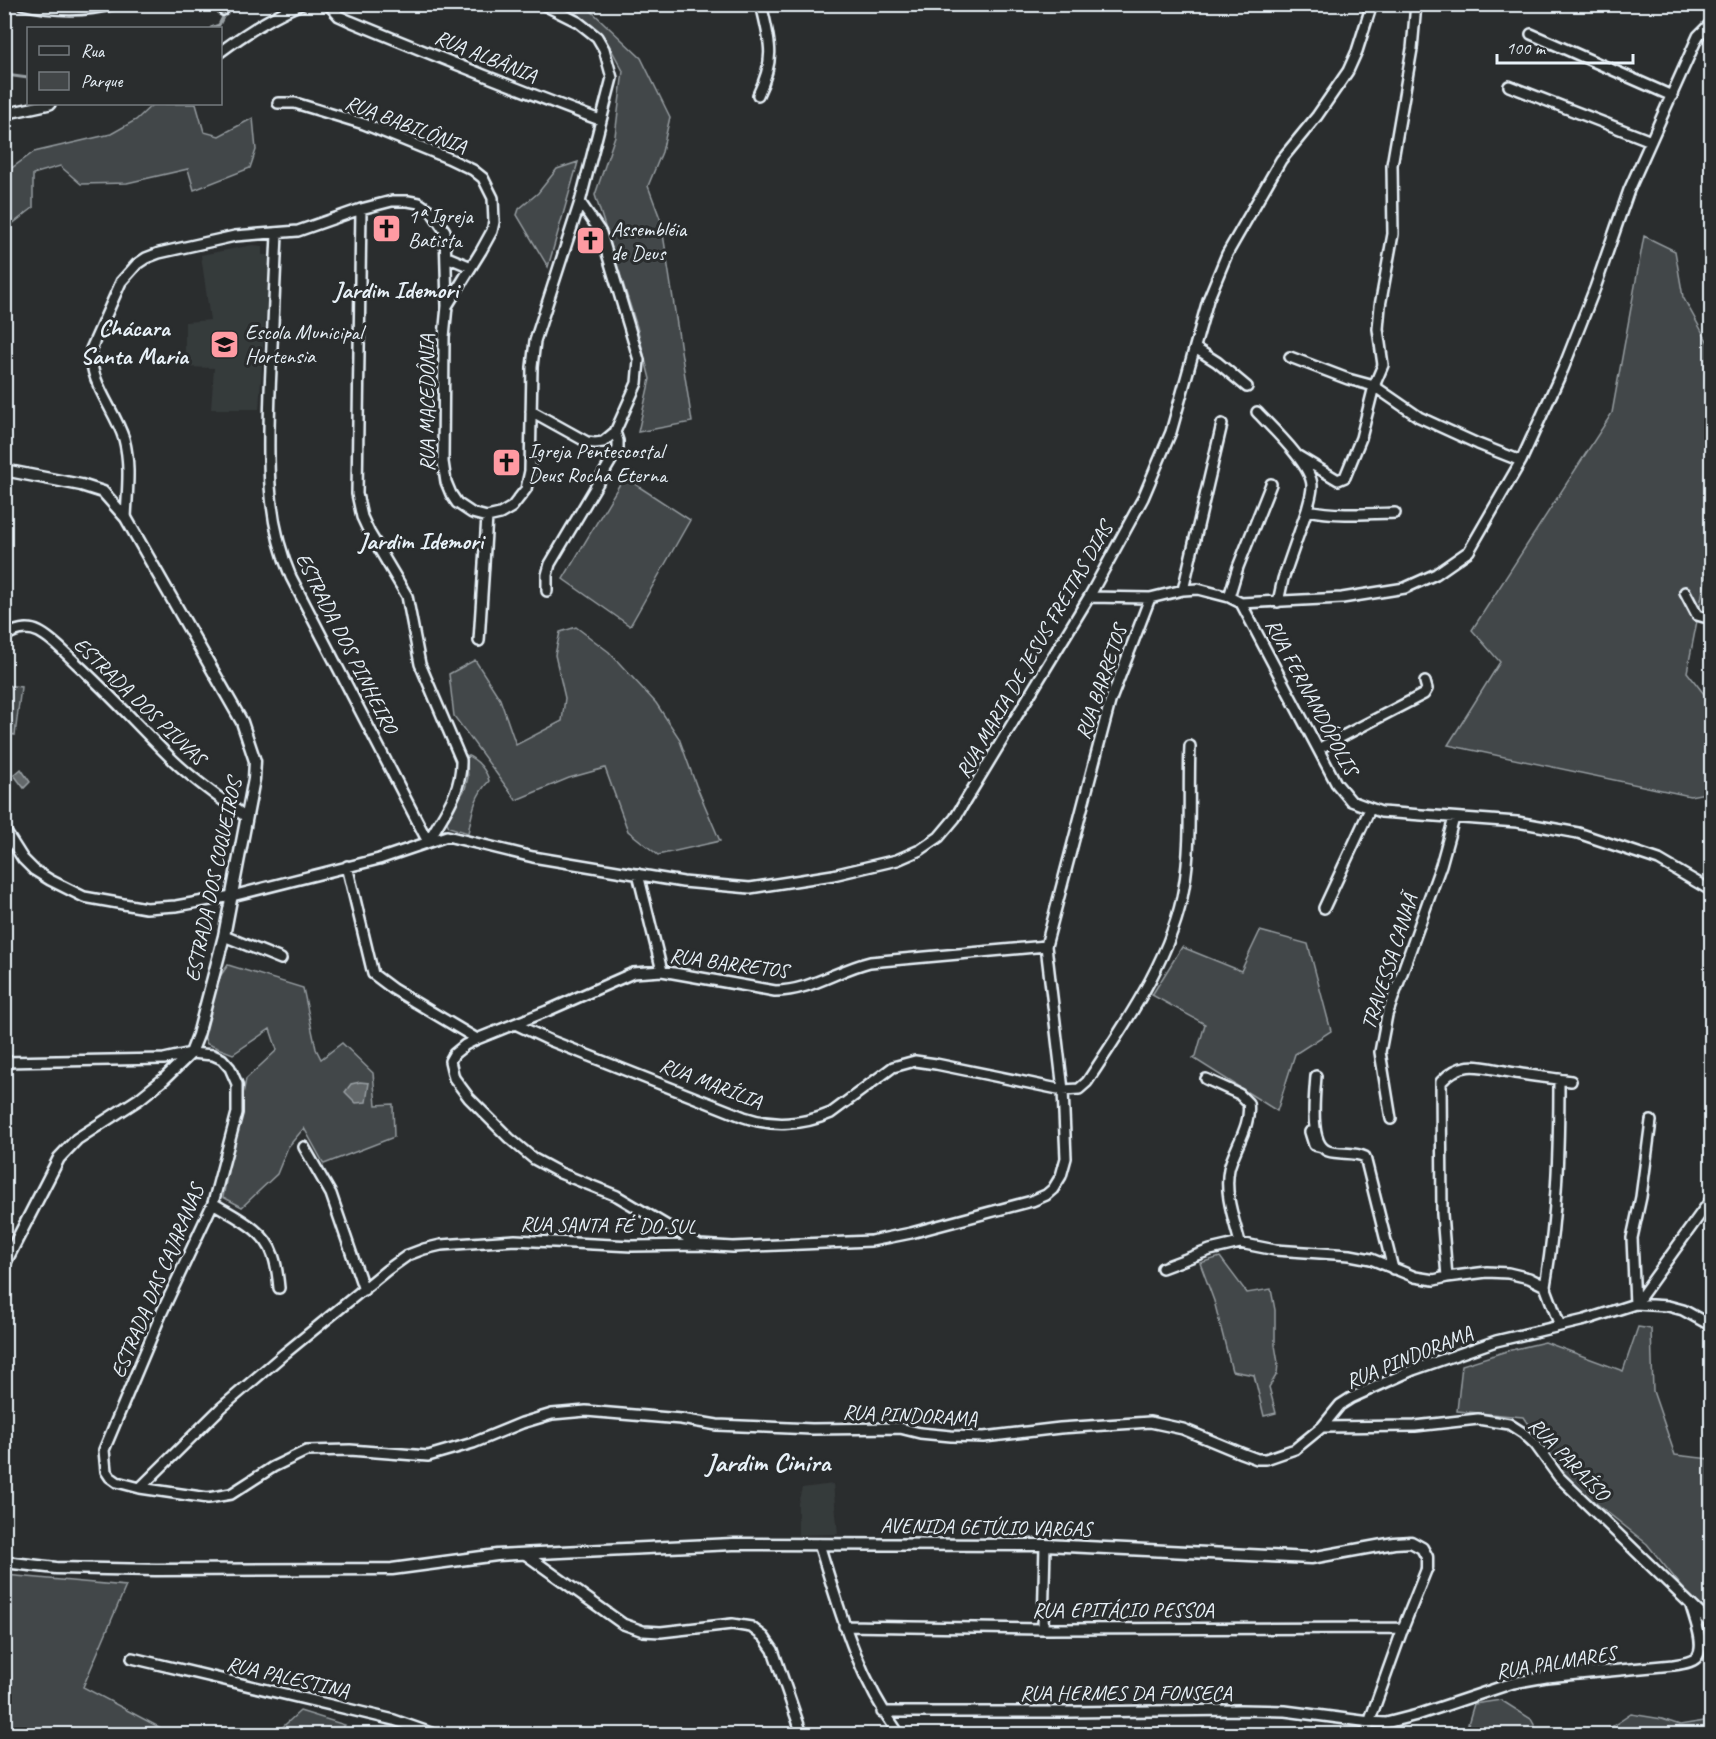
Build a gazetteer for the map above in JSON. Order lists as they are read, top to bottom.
{
  "streets": {
    "street": [
      "RUA ALBÂNIA",
      "RUA BABILÔNIA",
      "RUA MACEDÔNIA",
      "ESTRADA DOS PINHEIRO",
      "RUA MARIA DE JESUS FREITAS DIAS",
      "RUA BARRETOS",
      "RUA FERNANDÓPOLIS",
      "ESTRADA DOS PIUVAS",
      "ESTRADA DOS COQUEIROS",
      "TRAVESSA CANAÃ",
      "RUA MARÍLIA",
      "RUA SANTA FÉ DO SUL",
      "ESTRADA DAS CAJARANAS",
      "RUA PINDORAMA",
      "RUA PARAÍSO",
      "AVENIDA GETÚLIO VARGAS",
      "RUA EPITÁCIO PESSOA",
      "RUA PALMARES",
      "RUA PALESTINA",
      "RUA HERMES DA FONSECA"
    ]
  },
  "crossings": [
    ["RUA BABILÔNIA", "RUA MACEDÔNIA"],
    ["RUA MACEDÔNIA", "ESTRADA DOS PINHEIRO"],
    ["RUA MACEDÔNIA", "ESTRADA DOS COQUEIROS"],
    ["ESTRADA DOS PINHEIRO", "RUA MARIA DE JESUS FREITAS DIAS"],
    ["RUA MARIA DE JESUS FREITAS DIAS", "RUA FERNANDÓPOLIS"],
    ["RUA BARRETOS", "RUA FERNANDÓPOLIS"],
    ["RUA BARRETOS", "RUA MARÍLIA"],
    ["RUA BARRETOS", "RUA SANTA FÉ DO SUL"],
    ["RUA FERNANDÓPOLIS", "TRAVESSA CANAÃ"],
    ["ESTRADA DOS PIUVAS", "ESTRADA DOS COQUEIROS"],
    ["ESTRADA DOS COQUEIROS", "ESTRADA DAS CAJARANAS"],
    ["RUA MARÍLIA", "RUA SANTA FÉ DO SUL"],
    ["RUA SANTA FÉ DO SUL", "RUA PINDORAMA"],
    ["ESTRADA DAS CAJARANAS", "RUA PINDORAMA"],
    ["RUA PINDORAMA", "RUA PARAÍSO"],
    ["RUA PARAÍSO", "RUA PALMARES"],
    ["RUA PALMARES", "RUA HERMES DA FONSECA"]
  ],
  "districts": [
    "Jardim Idemori",
    "Chácara Santa Maria",
    "Jardim Idemori",
    "Jardim Cinira"
  ],
  "places": {
    "church": ["1ª Igreja Batista", "Assembléia de Deus", "Igreja Pentescostal Deus Rocha Eterna"],
    "school or university": ["Escola Municipal Hortensia"]
  },
  "legend": ["Rua", "Parque"],
  "scale_bar": "100 m"
}
